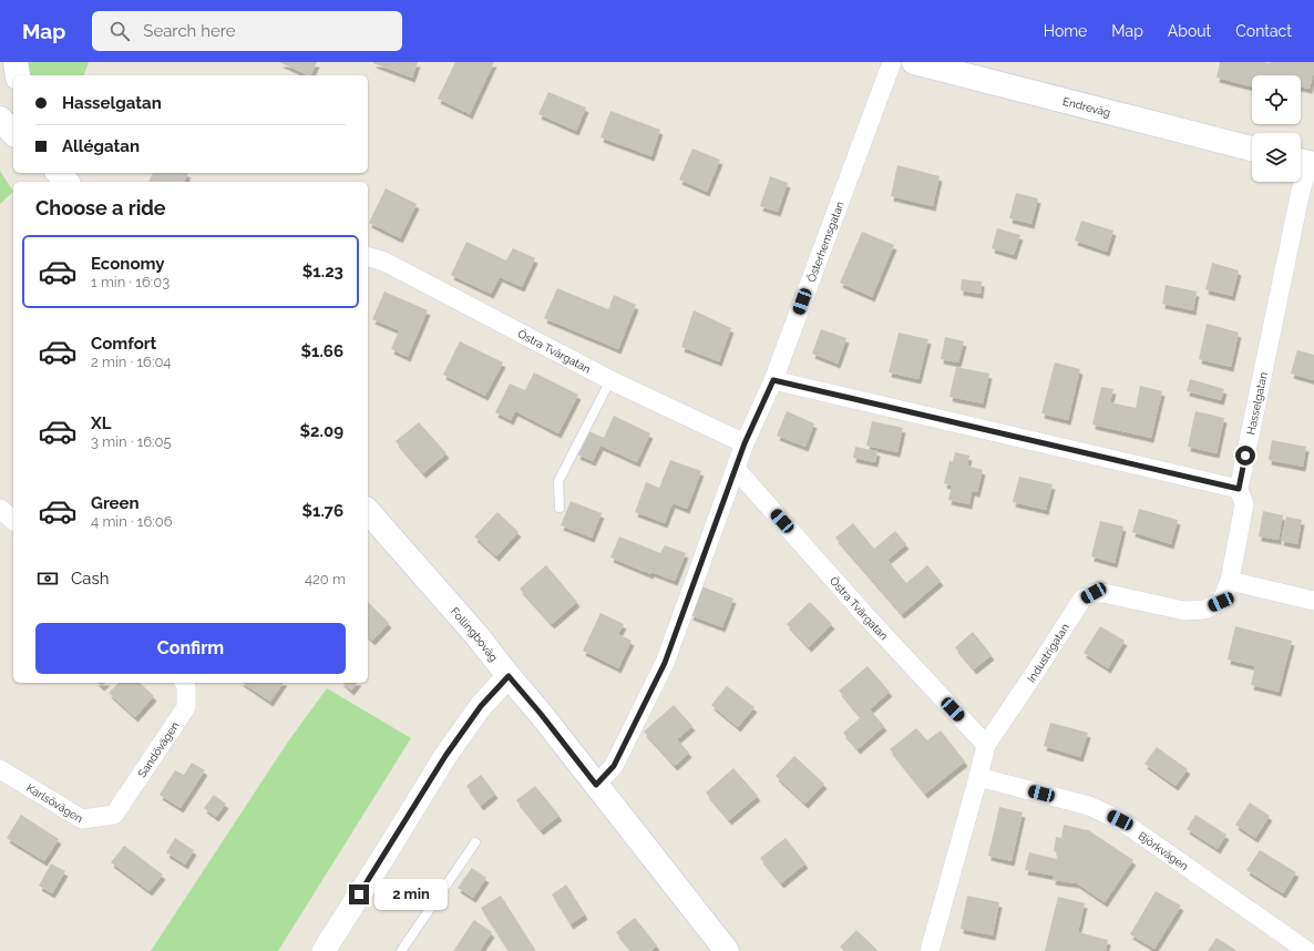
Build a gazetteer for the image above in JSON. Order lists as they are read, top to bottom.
{
  "streets": {
    "main road": ["Endreväg", "Follingboväg"],
    "street": [
      "Österhemsgatan",
      "Östra Tvärgatan",
      "Hasselgatan",
      "Industrigatan",
      "Sandövägen",
      "Karlsövägen",
      "Björkvägen"
    ]
  },
  "crossings": [
    ["Österhemsgatan", "Östra Tvärgatan"],
    ["Österhemsgatan", "Follingboväg"],
    ["Östra Tvärgatan", "Industrigatan"],
    ["Hasselgatan", "Industrigatan"],
    ["Industrigatan", "Björkvägen"],
    ["Sandövägen", "Karlsövägen"]
  ],
  "page": {
    "header": "Map",
    "search": "Search here",
    "nav": [
      "Home",
      "Map",
      "About",
      "Contact"
    ],
    "banner": ["Hasselgatan", "Allégatan"],
    "heading": "Choose a ride",
    "list": [
      {
        "name": "Economy",
        "note": "1 min · 16:03",
        "value": "$1.23"
      },
      {
        "name": "Comfort",
        "note": "2 min · 16:04",
        "value": "$1.66"
      },
      {
        "name": "XL",
        "note": "3 min · 16:05",
        "value": "$2.09"
      },
      {
        "name": "Green",
        "note": "4 min · 16:06",
        "value": "$1.76"
      }
    ],
    "pay": ["Cash", "420 m"],
    "buttons": "Confirm",
    "bubble": "2 min"
  }
}
